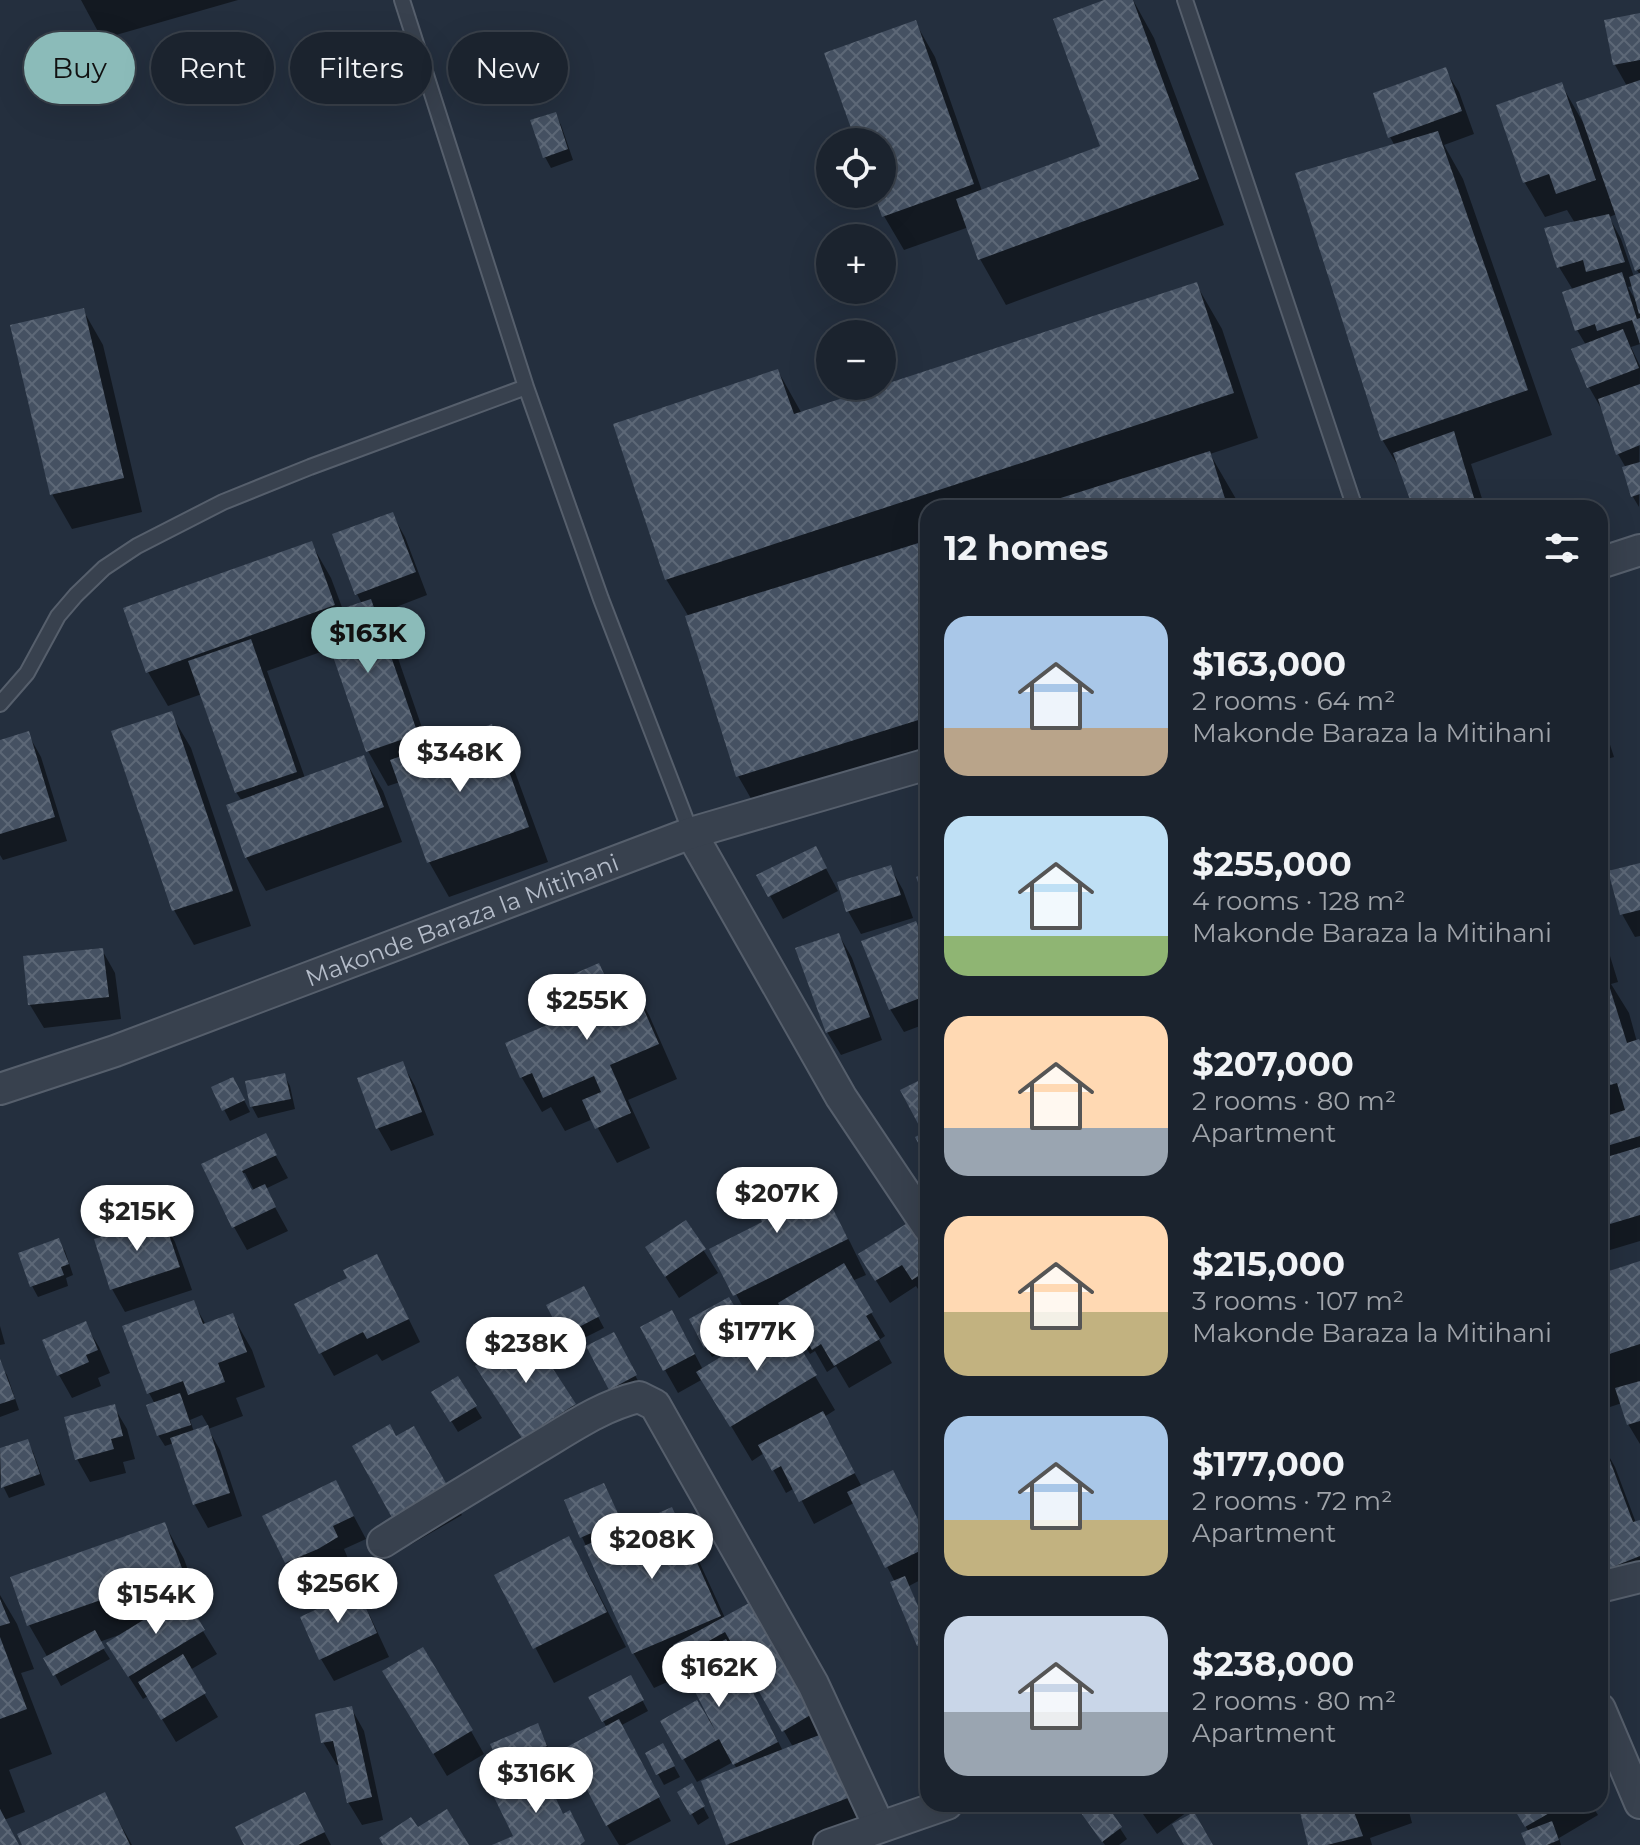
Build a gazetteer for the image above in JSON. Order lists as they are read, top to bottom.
{
  "streets": {
    "street": ["Makonde Baraza la Mitihani"]
  },
  "page": {
    "chip": [
      "Buy",
      "Rent",
      "Filters",
      "New"
    ],
    "map_buttons": ["+", "−"],
    "heading": "12 homes",
    "list": [
      {
        "name": "$163,000",
        "note": "2 rooms · 64 m² · Makonde Baraza la Mitihani"
      },
      {
        "name": "$255,000",
        "note": "4 rooms · 128 m² · Makonde Baraza la Mitihani"
      },
      {
        "name": "$207,000",
        "note": "2 rooms · 80 m² · Apartment"
      },
      {
        "name": "$215,000",
        "note": "3 rooms · 107 m² · Makonde Baraza la Mitihani"
      },
      {
        "name": "$177,000",
        "note": "2 rooms · 72 m² · Apartment"
      },
      {
        "name": "$238,000",
        "note": "2 rooms · 80 m² · Apartment"
      }
    ],
    "price": [
      "$163K",
      "$348K",
      "$255K",
      "$207K",
      "$215K",
      "$177K",
      "$238K",
      "$208K",
      "$256K",
      "$154K",
      "$162K",
      "$316K"
    ]
  }
}
